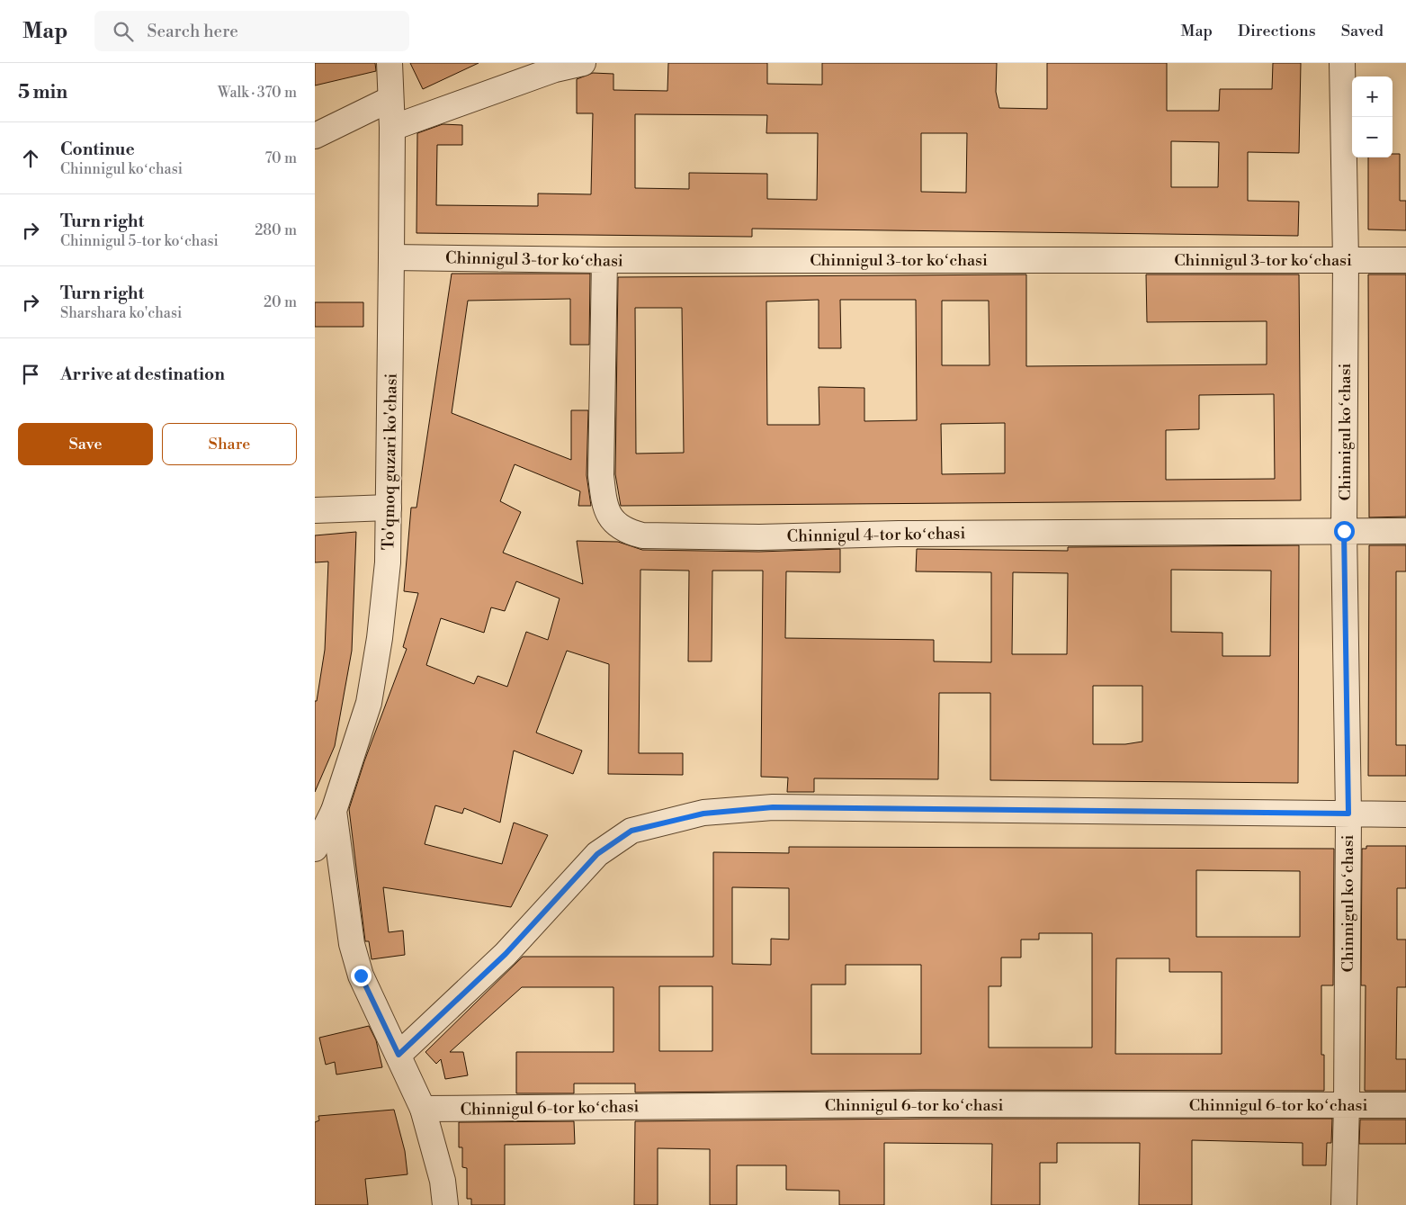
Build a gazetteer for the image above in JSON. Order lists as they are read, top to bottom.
{
  "streets": {
    "street": [
      "Chinnigul 3-tor koʻchasi",
      "Chinnigul koʻchasi",
      "To'qmoq guzari ko'chasi",
      "Chinnigul 4-tor koʻchasi",
      "Chinnigul 6-tor koʻchasi"
    ]
  },
  "crossings": [
    ["Chinnigul 3-tor koʻchasi", "Chinnigul koʻchasi"],
    ["Chinnigul 3-tor koʻchasi", "To'qmoq guzari ko'chasi"],
    ["Chinnigul 3-tor koʻchasi", "Chinnigul 4-tor koʻchasi"],
    ["Chinnigul koʻchasi", "Chinnigul 4-tor koʻchasi"],
    ["Chinnigul koʻchasi", "Chinnigul 6-tor koʻchasi"]
  ],
  "page": {
    "header": "Map",
    "search": "Search here",
    "nav": ["Map", "Directions", "Saved"],
    "heading": ["5 min", "Walk · 370 m"],
    "map_buttons": ["+", "−"],
    "list": [
      ["Continue", "Chinnigul koʻchasi", "70 m"],
      ["Turn right", "Chinnigul 5-tor koʻchasi", "280 m"],
      ["Turn right", "Sharshara ko'chasi", "20 m"],
      "Arrive at destination"
    ],
    "buttons": ["Save", "Share"]
  }
}
